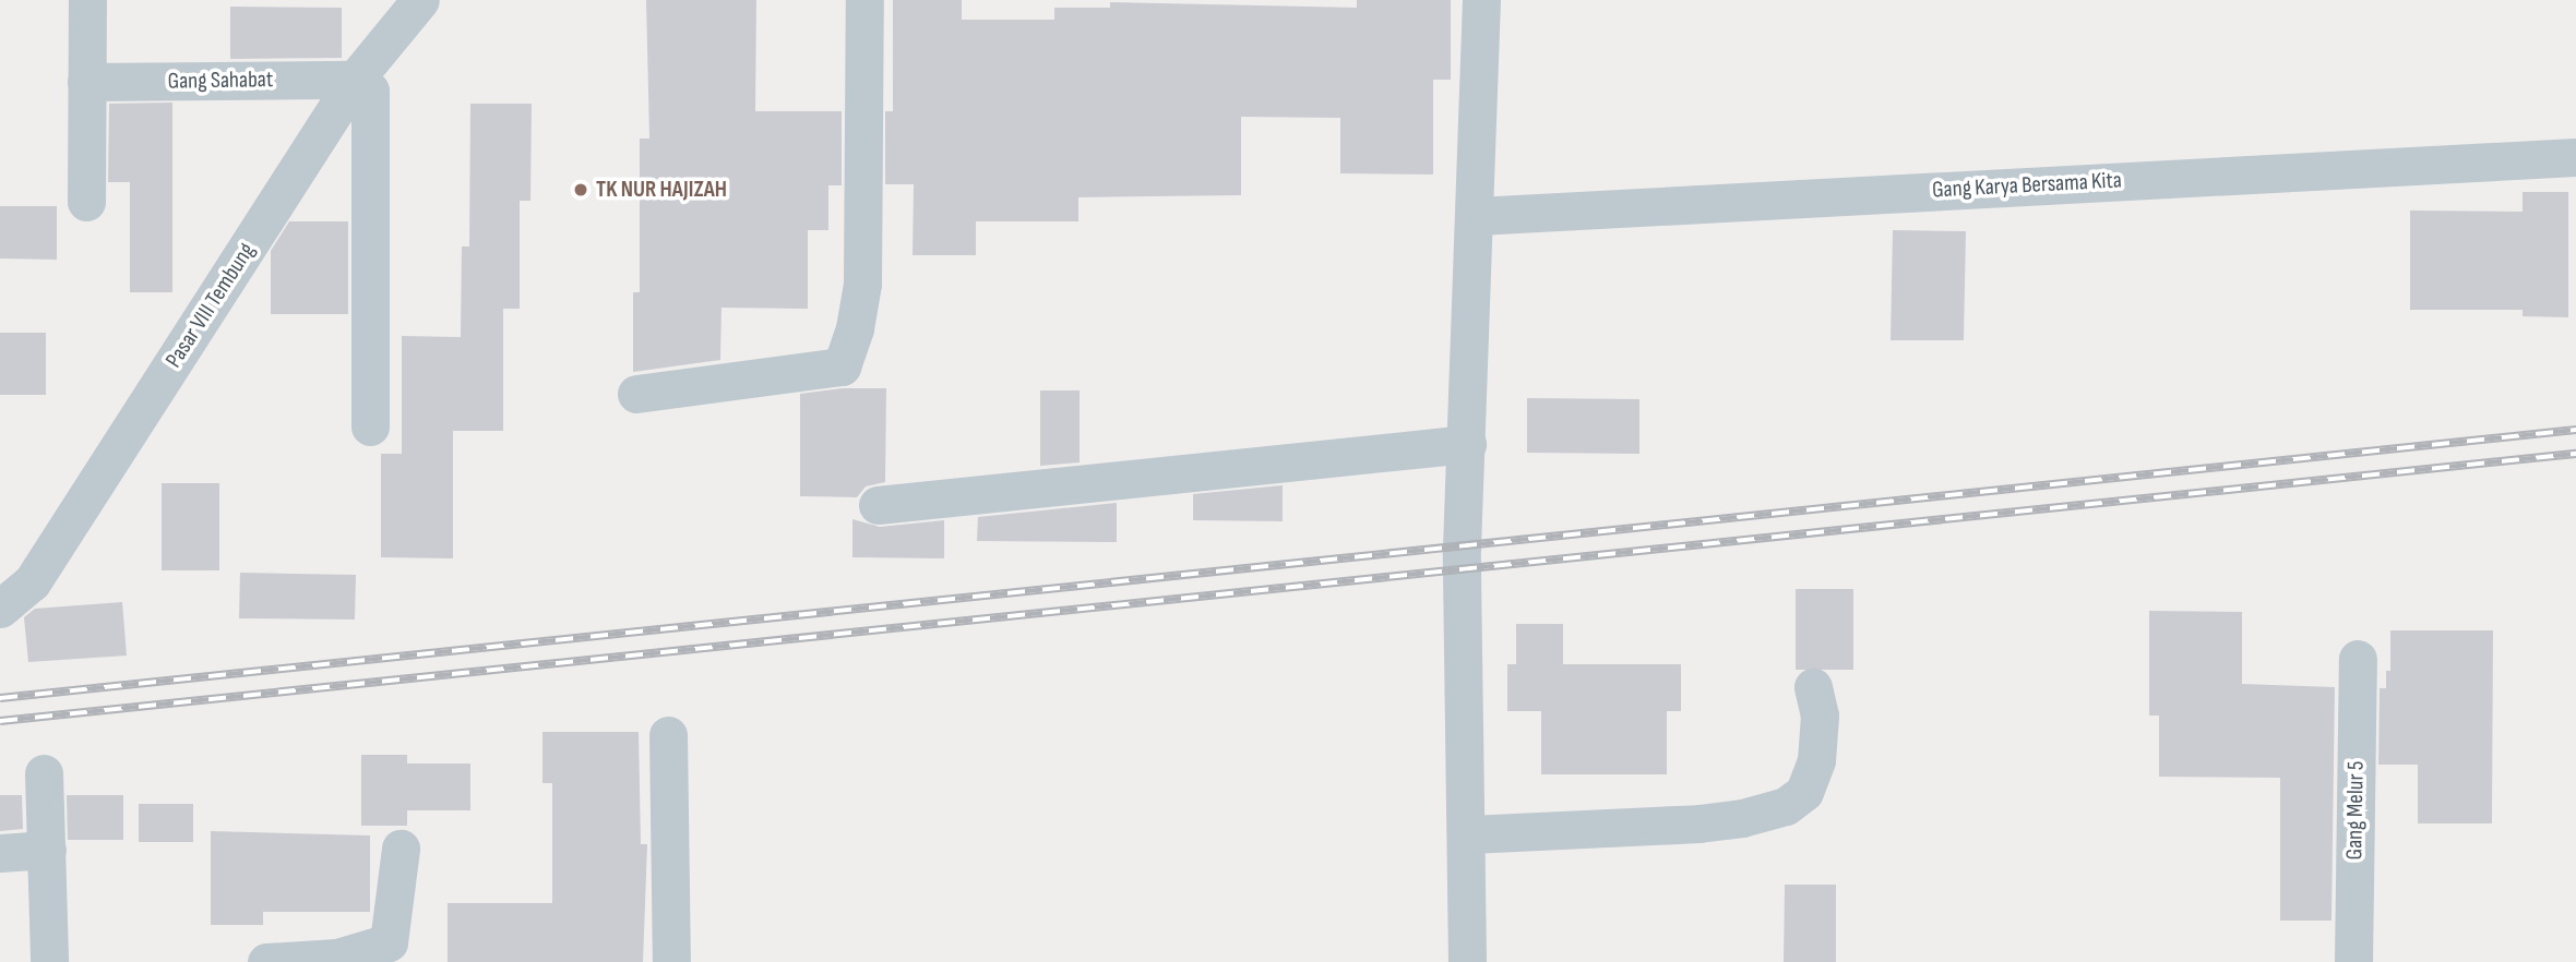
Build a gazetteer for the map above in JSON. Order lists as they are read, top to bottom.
{
  "streets": {
    "street": [
      "Gang Sahabat",
      "Gang Karya Bersama Kita",
      "Pasar VIII Tembung",
      "Gang Melur 5"
    ]
  },
  "crossings": [
    ["Gang Sahabat", "Pasar VIII Tembung"]
  ],
  "places": ["TK NUR HAJIZAH"]
}
